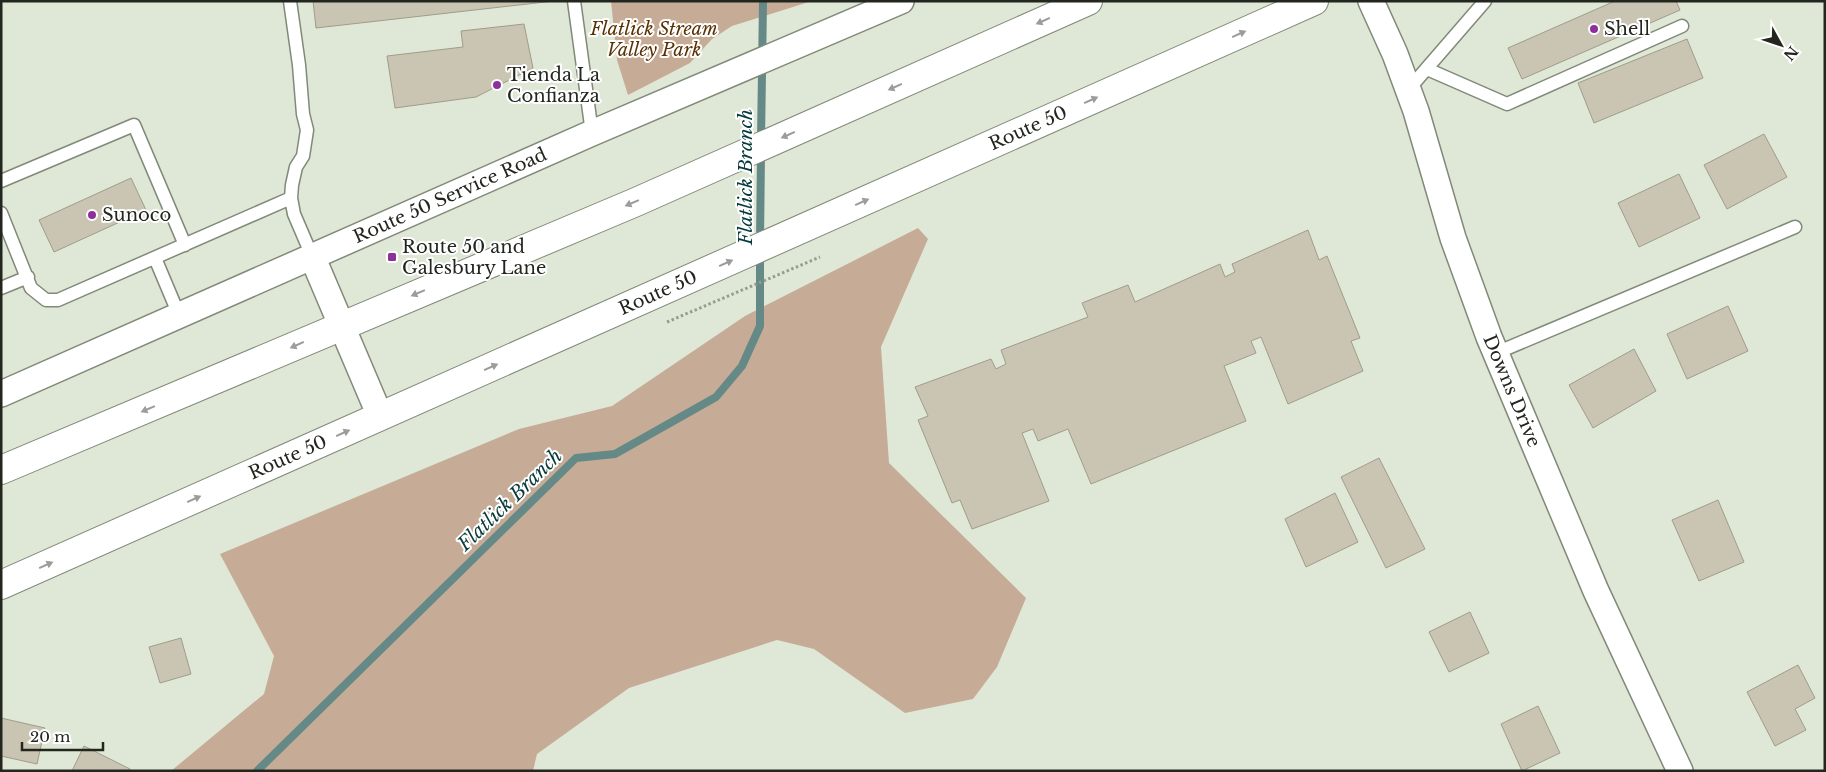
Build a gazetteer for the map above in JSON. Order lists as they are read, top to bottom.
{
  "streets": {
    "highway": ["Route 50"],
    "street": ["Route 50 Service Road", "Downs Drive"]
  },
  "water": ["Flatlick Branch"],
  "parks": ["Flatlick Stream Valley Park"],
  "places": {
    "other": ["Shell", "Tienda La Confianza", "Sunoco"],
    "transit": ["Route 50 and Galesbury Lane"]
  },
  "scale_bar": "20 m",
  "north": "bottom right"
}
